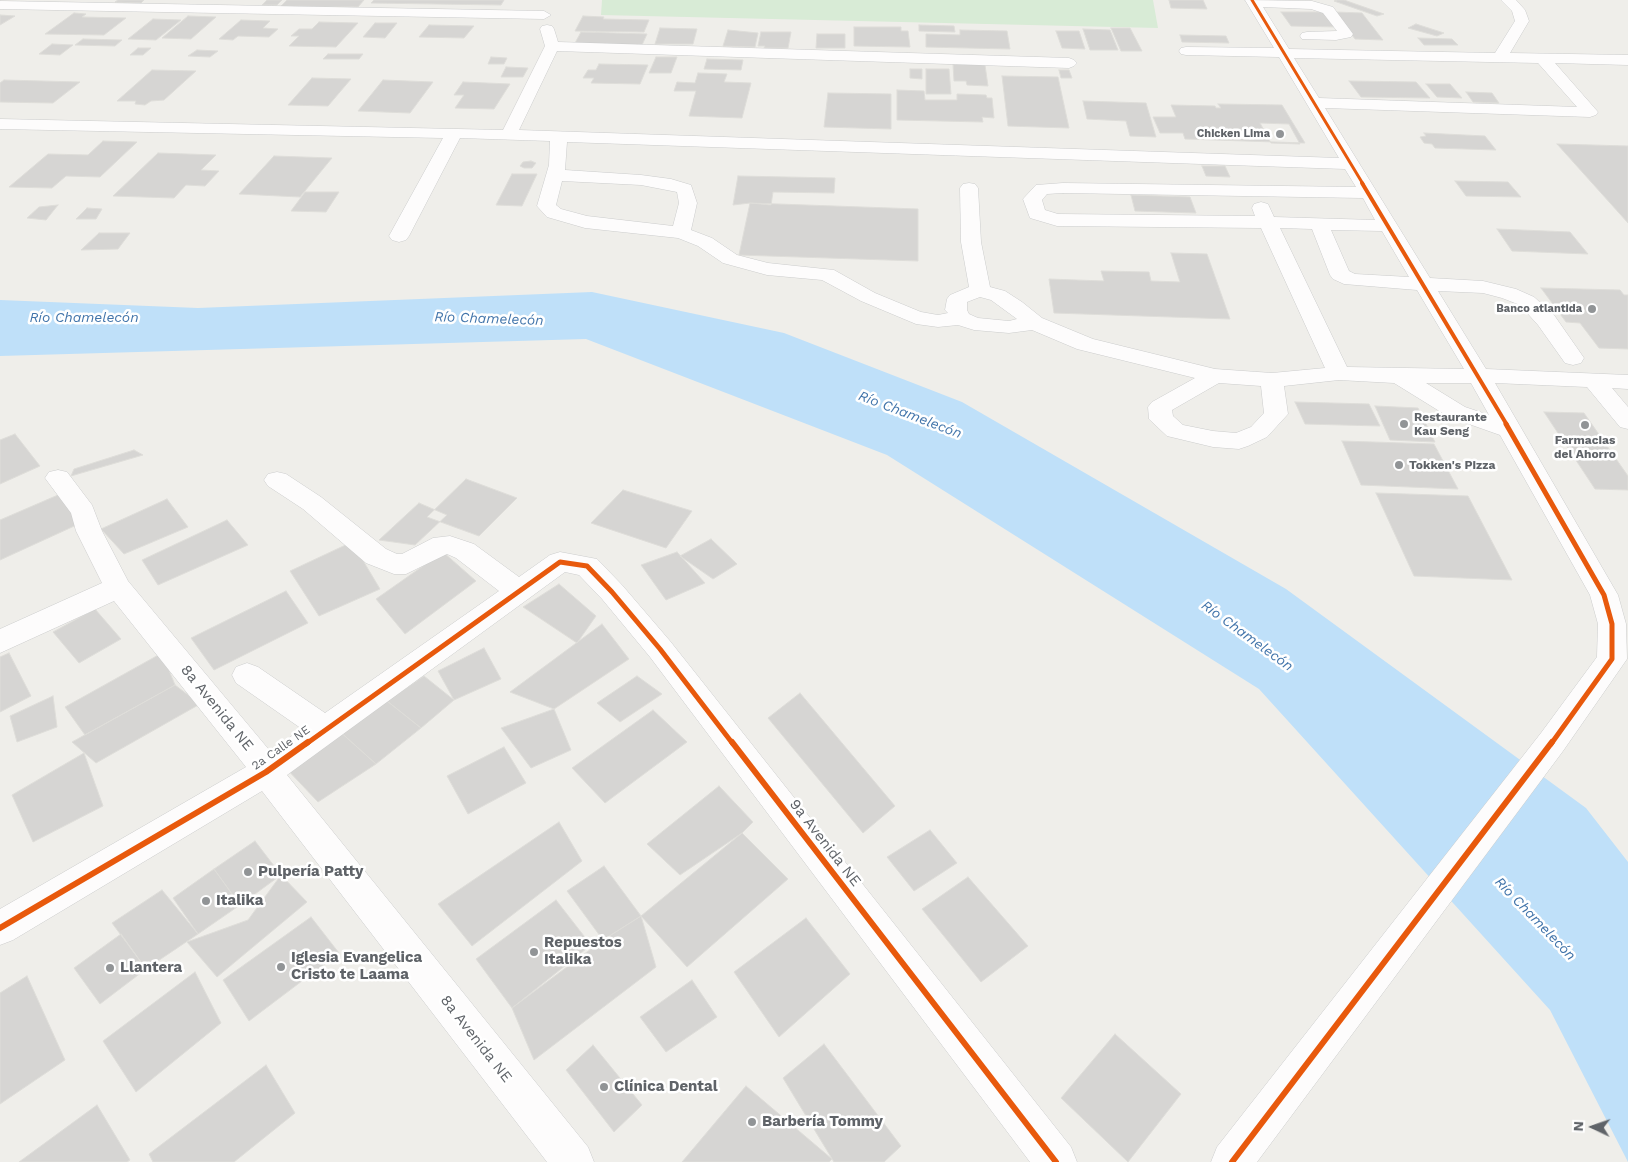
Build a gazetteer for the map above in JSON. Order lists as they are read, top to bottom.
{
  "streets": {
    "street": ["8a Avenida NE", "2a Calle NE", "9a Avenida NE"]
  },
  "crossings": [
    ["8a Avenida NE", "2a Calle NE"],
    ["2a Calle NE", "9a Avenida NE"]
  ],
  "water": ["Río Chamelecón"],
  "places": [
    "Chicken Lima",
    "Banco atlantida",
    "Restaurante Kau Seng",
    "Farmacias del Ahorro",
    "Tokken's Pizza",
    "Pulpería Patty",
    "Italika",
    "Repuestos Italika",
    "Iglesia Evangelica Cristo te Laama",
    "Llantera",
    "Clínica Dental",
    "Barbería Tommy"
  ],
  "north": "left"
}
